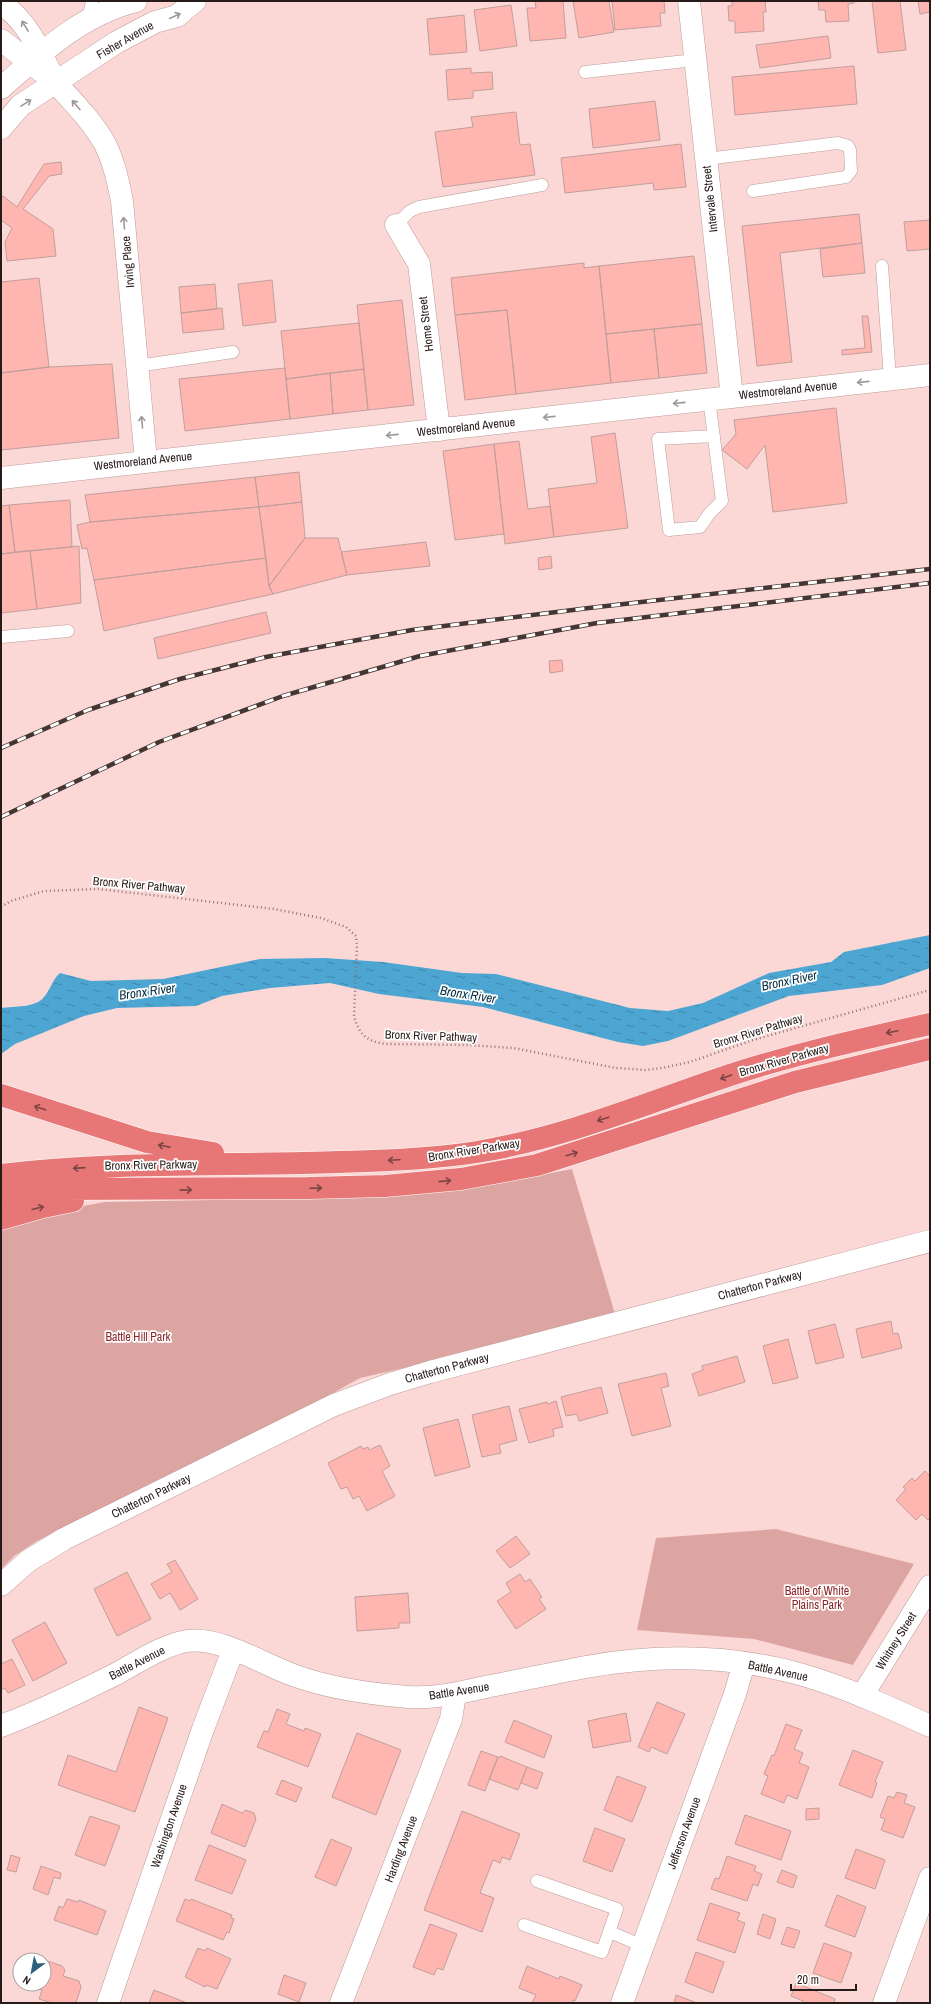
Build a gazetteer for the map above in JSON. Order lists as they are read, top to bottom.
{
  "streets": {
    "highway": ["Bronx River Parkway"],
    "street": [
      "Fisher Avenue",
      "Intervale Street",
      "Irving Place",
      "Home Street",
      "Westmoreland Avenue",
      "Chatterton Parkway",
      "Whitney Street",
      "Battle Avenue",
      "Washington Avenue",
      "Jefferson Avenue",
      "Harding Avenue"
    ],
    "path": ["Bronx River Pathway"]
  },
  "crossings": [
    ["Fisher Avenue", "Irving Place"],
    ["Intervale Street", "Westmoreland Avenue"],
    ["Irving Place", "Westmoreland Avenue"],
    ["Home Street", "Westmoreland Avenue"],
    ["Whitney Street", "Battle Avenue"],
    ["Battle Avenue", "Washington Avenue"],
    ["Battle Avenue", "Jefferson Avenue"],
    ["Battle Avenue", "Harding Avenue"]
  ],
  "one_way": ["Irving Place", "Westmoreland Avenue"],
  "water": ["Bronx River"],
  "parks": ["Battle Hill Park", "Battle of White Plains Park"],
  "scale_bar": "20 m",
  "north": "bottom left"
}
